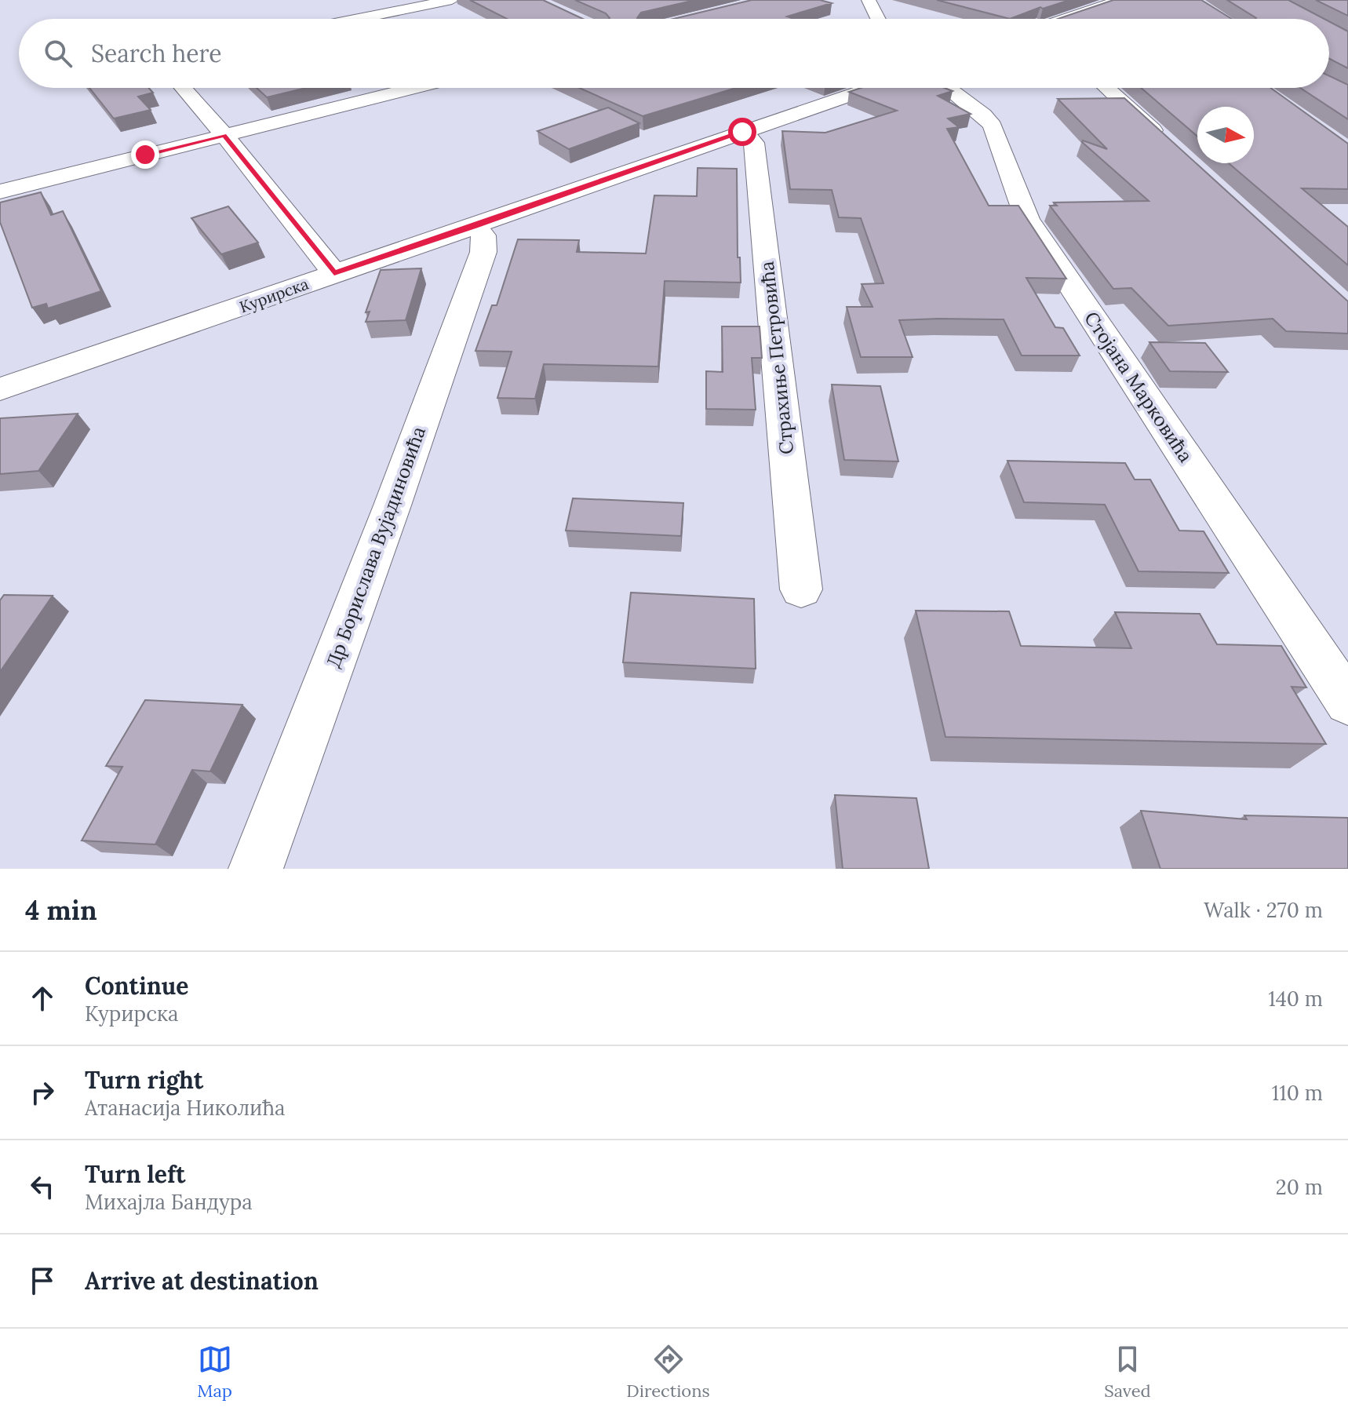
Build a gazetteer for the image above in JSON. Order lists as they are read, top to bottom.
{
  "streets": {
    "street": [
      "Курирска",
      "Страхиње Петровића",
      "Стојана Марковића",
      "Др Борислава Вујадиновића"
    ]
  },
  "crossings": [
    ["Курирска", "Страхиње Петровића"],
    ["Курирска", "Др Борислава Вујадиновића"]
  ],
  "north": "right",
  "page": {
    "search": "Search here",
    "heading": ["4 min", "Walk · 270 m"],
    "list": [
      ["Continue", "Курирска", "140 m"],
      ["Turn right", "Атанасија Николића", "110 m"],
      ["Turn left", "Михајла Бандура", "20 m"],
      "Arrive at destination"
    ],
    "nav": ["Map", "Directions", "Saved"]
  }
}
